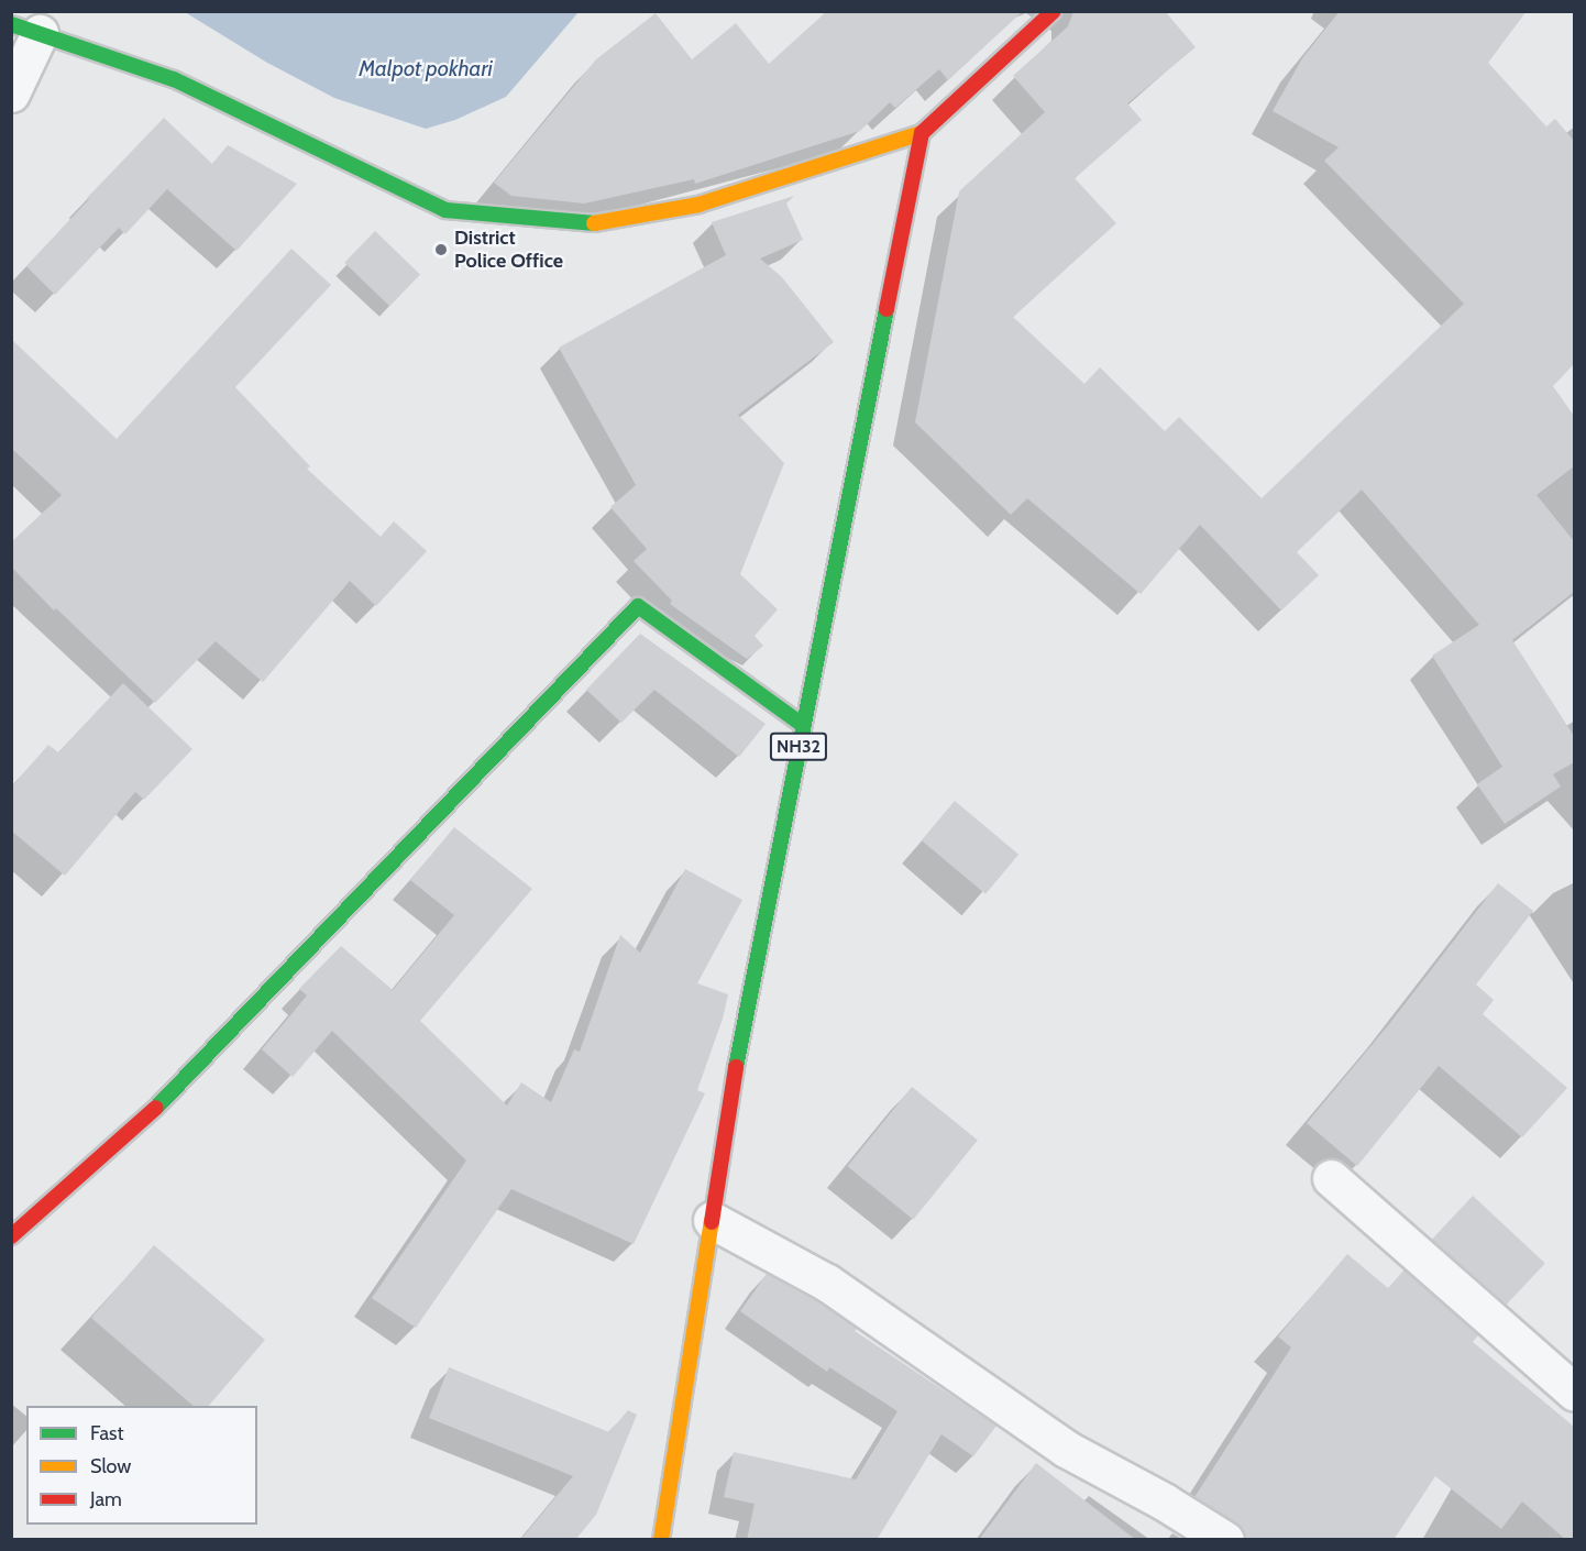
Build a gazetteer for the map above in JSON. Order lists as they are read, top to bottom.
{
  "streets": {
    "street": ["NH32"]
  },
  "water": ["Malpot pokhari"],
  "places": ["District Police Office"],
  "legend": ["Fast", "Slow", "Jam"]
}
